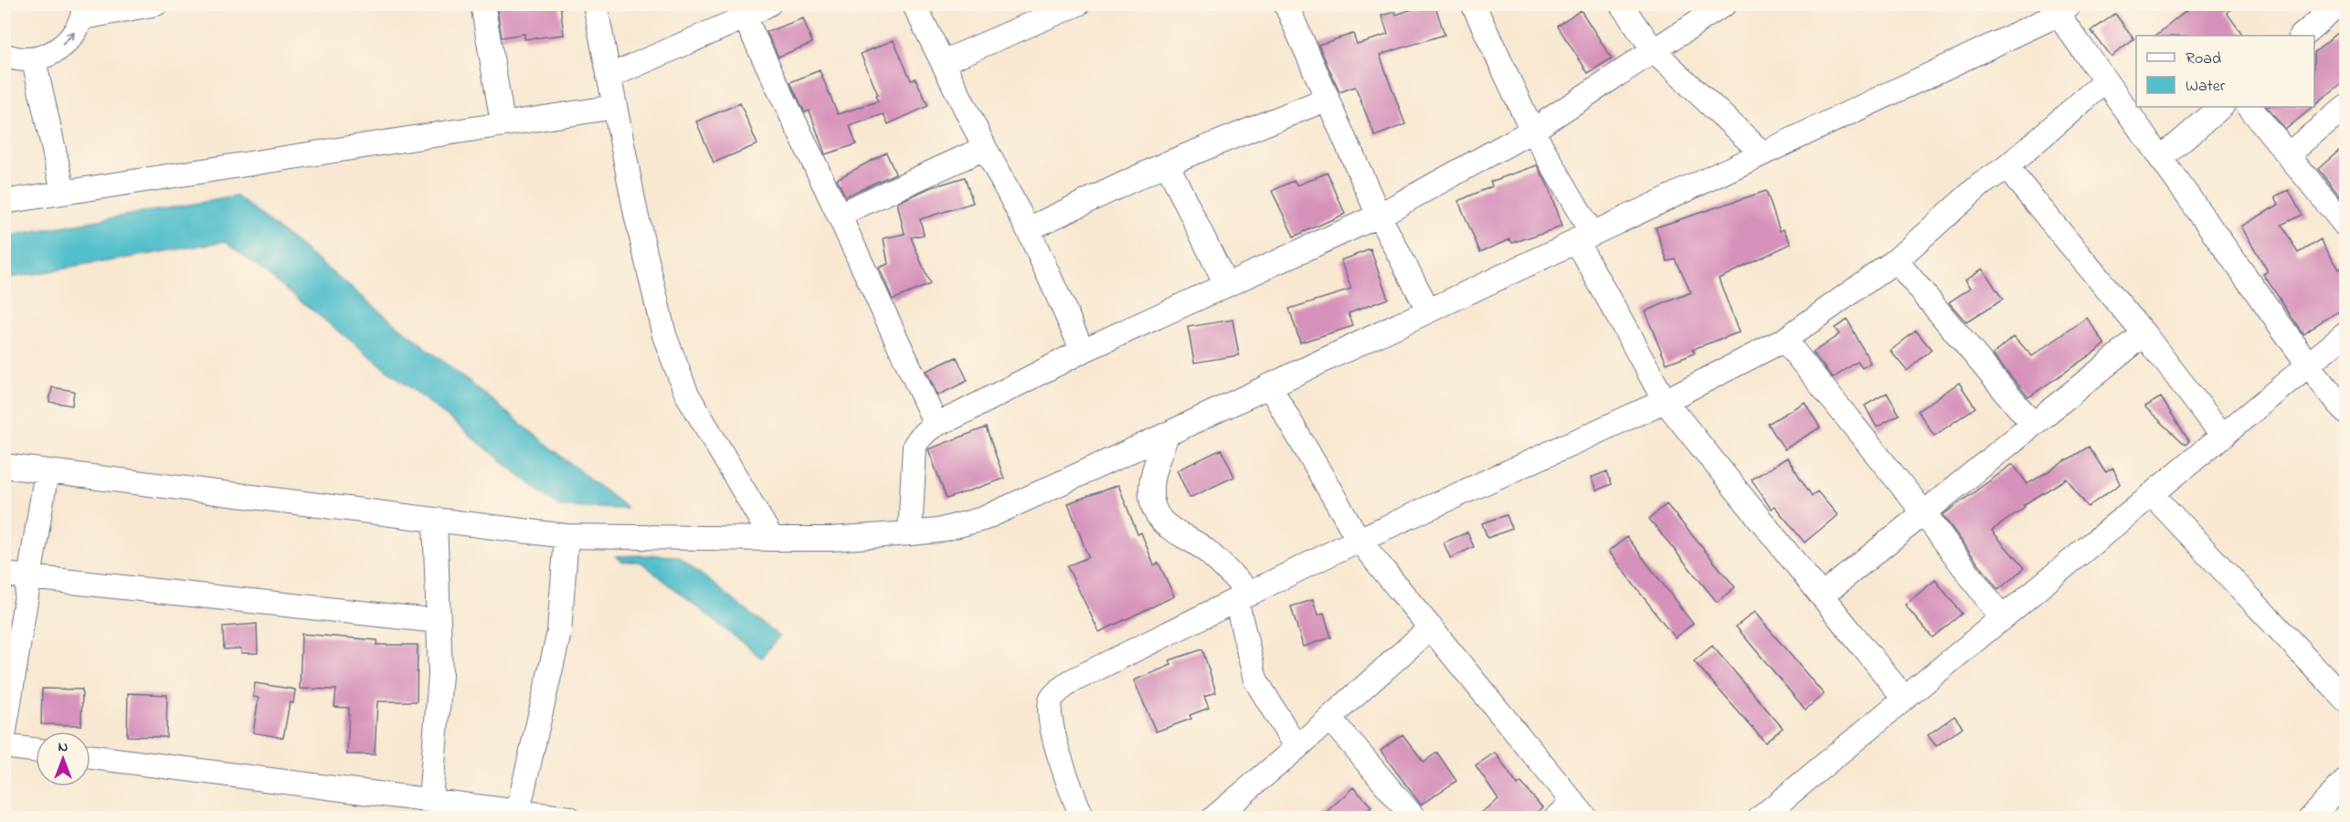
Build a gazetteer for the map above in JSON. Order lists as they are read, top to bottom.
{
  "legend": ["Road", "Water"],
  "north": "top"
}
